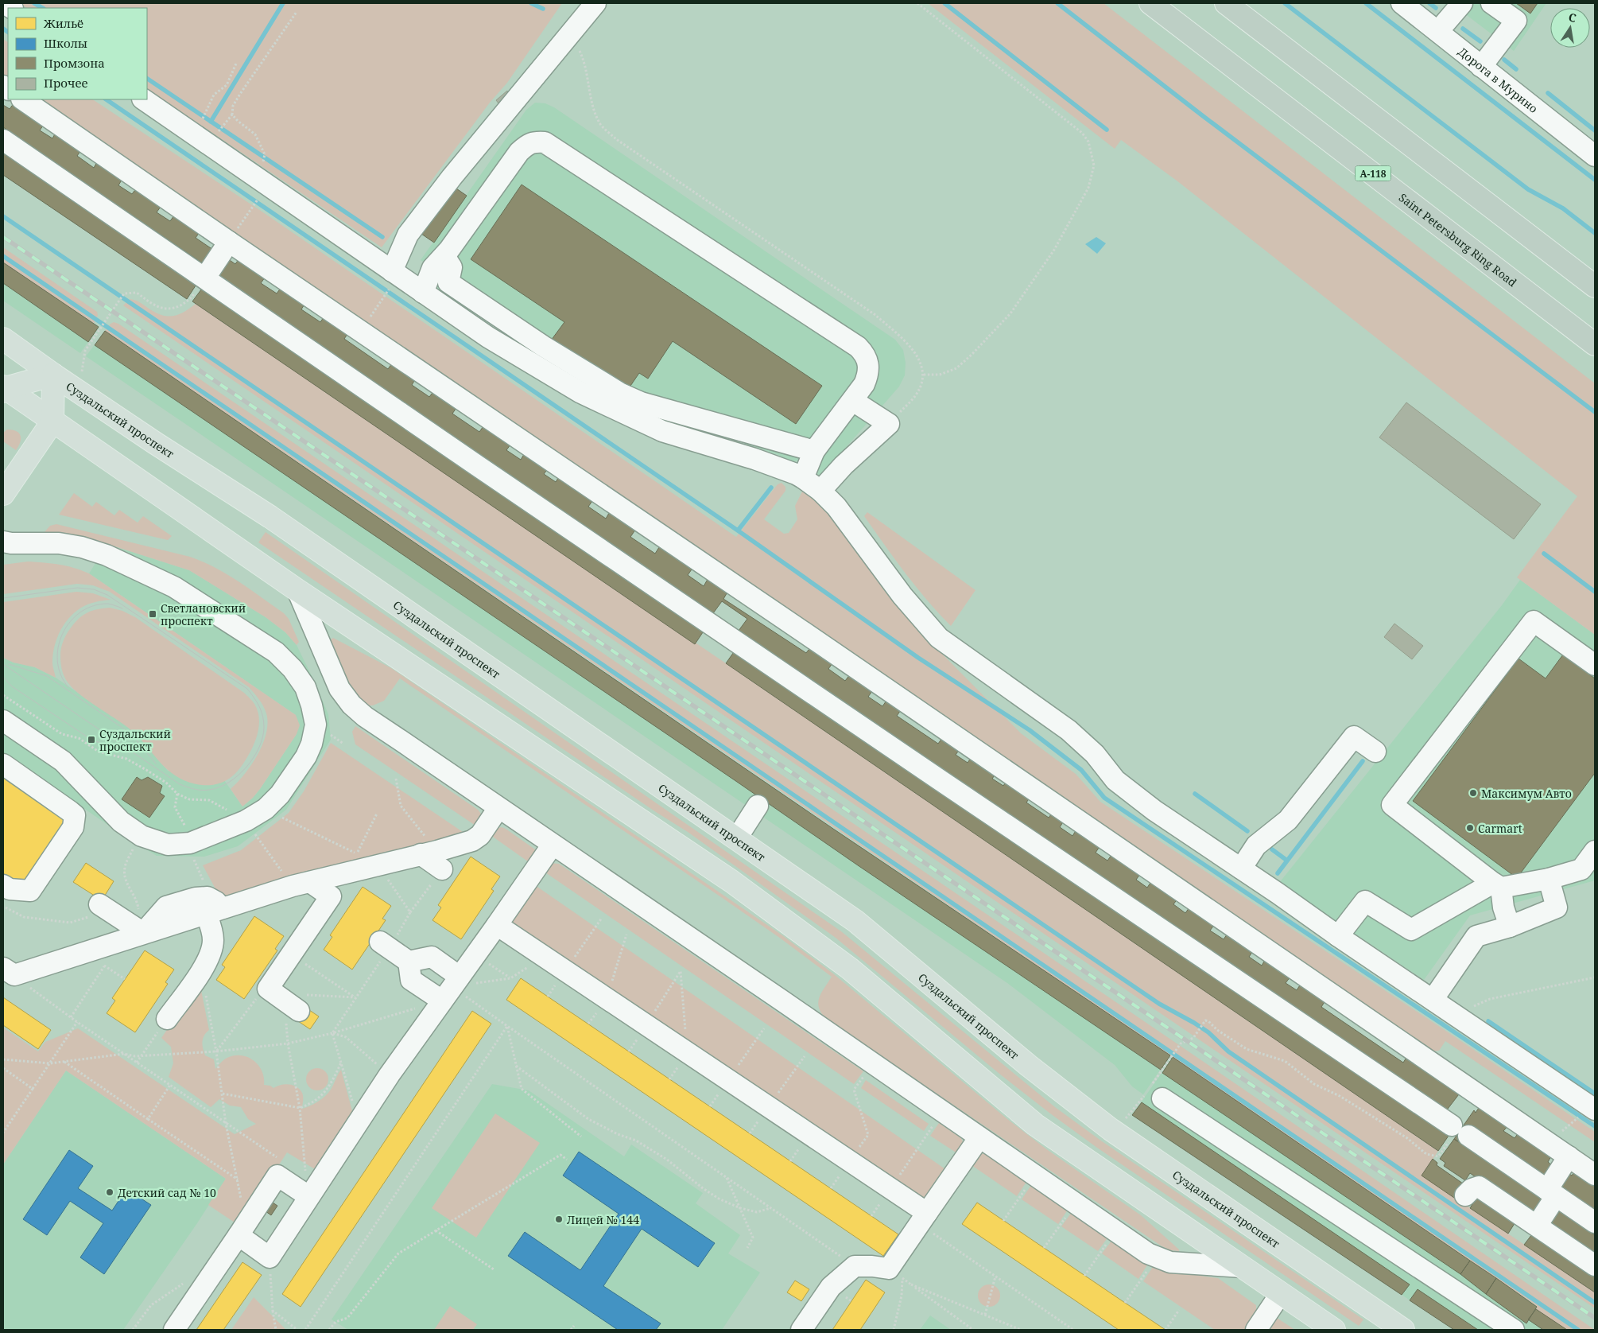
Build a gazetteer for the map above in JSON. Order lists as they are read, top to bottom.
{
  "streets": {
    "highway": ["А-118", "Saint Petersburg Ring Road"],
    "main road": ["Суздальский проспект"],
    "street": ["Дорога в Мурино"]
  },
  "places": {
    "transit": ["Светлановский проспект", "Суздальский проспект"],
    "other": [
      "Максимум Авто",
      "Carmart",
      "Детский сад № 10",
      "Лицей № 144"
    ]
  },
  "legend": [
    "Жильё",
    "Школы",
    "Промзона",
    "Прочее"
  ],
  "north": "top"
}
